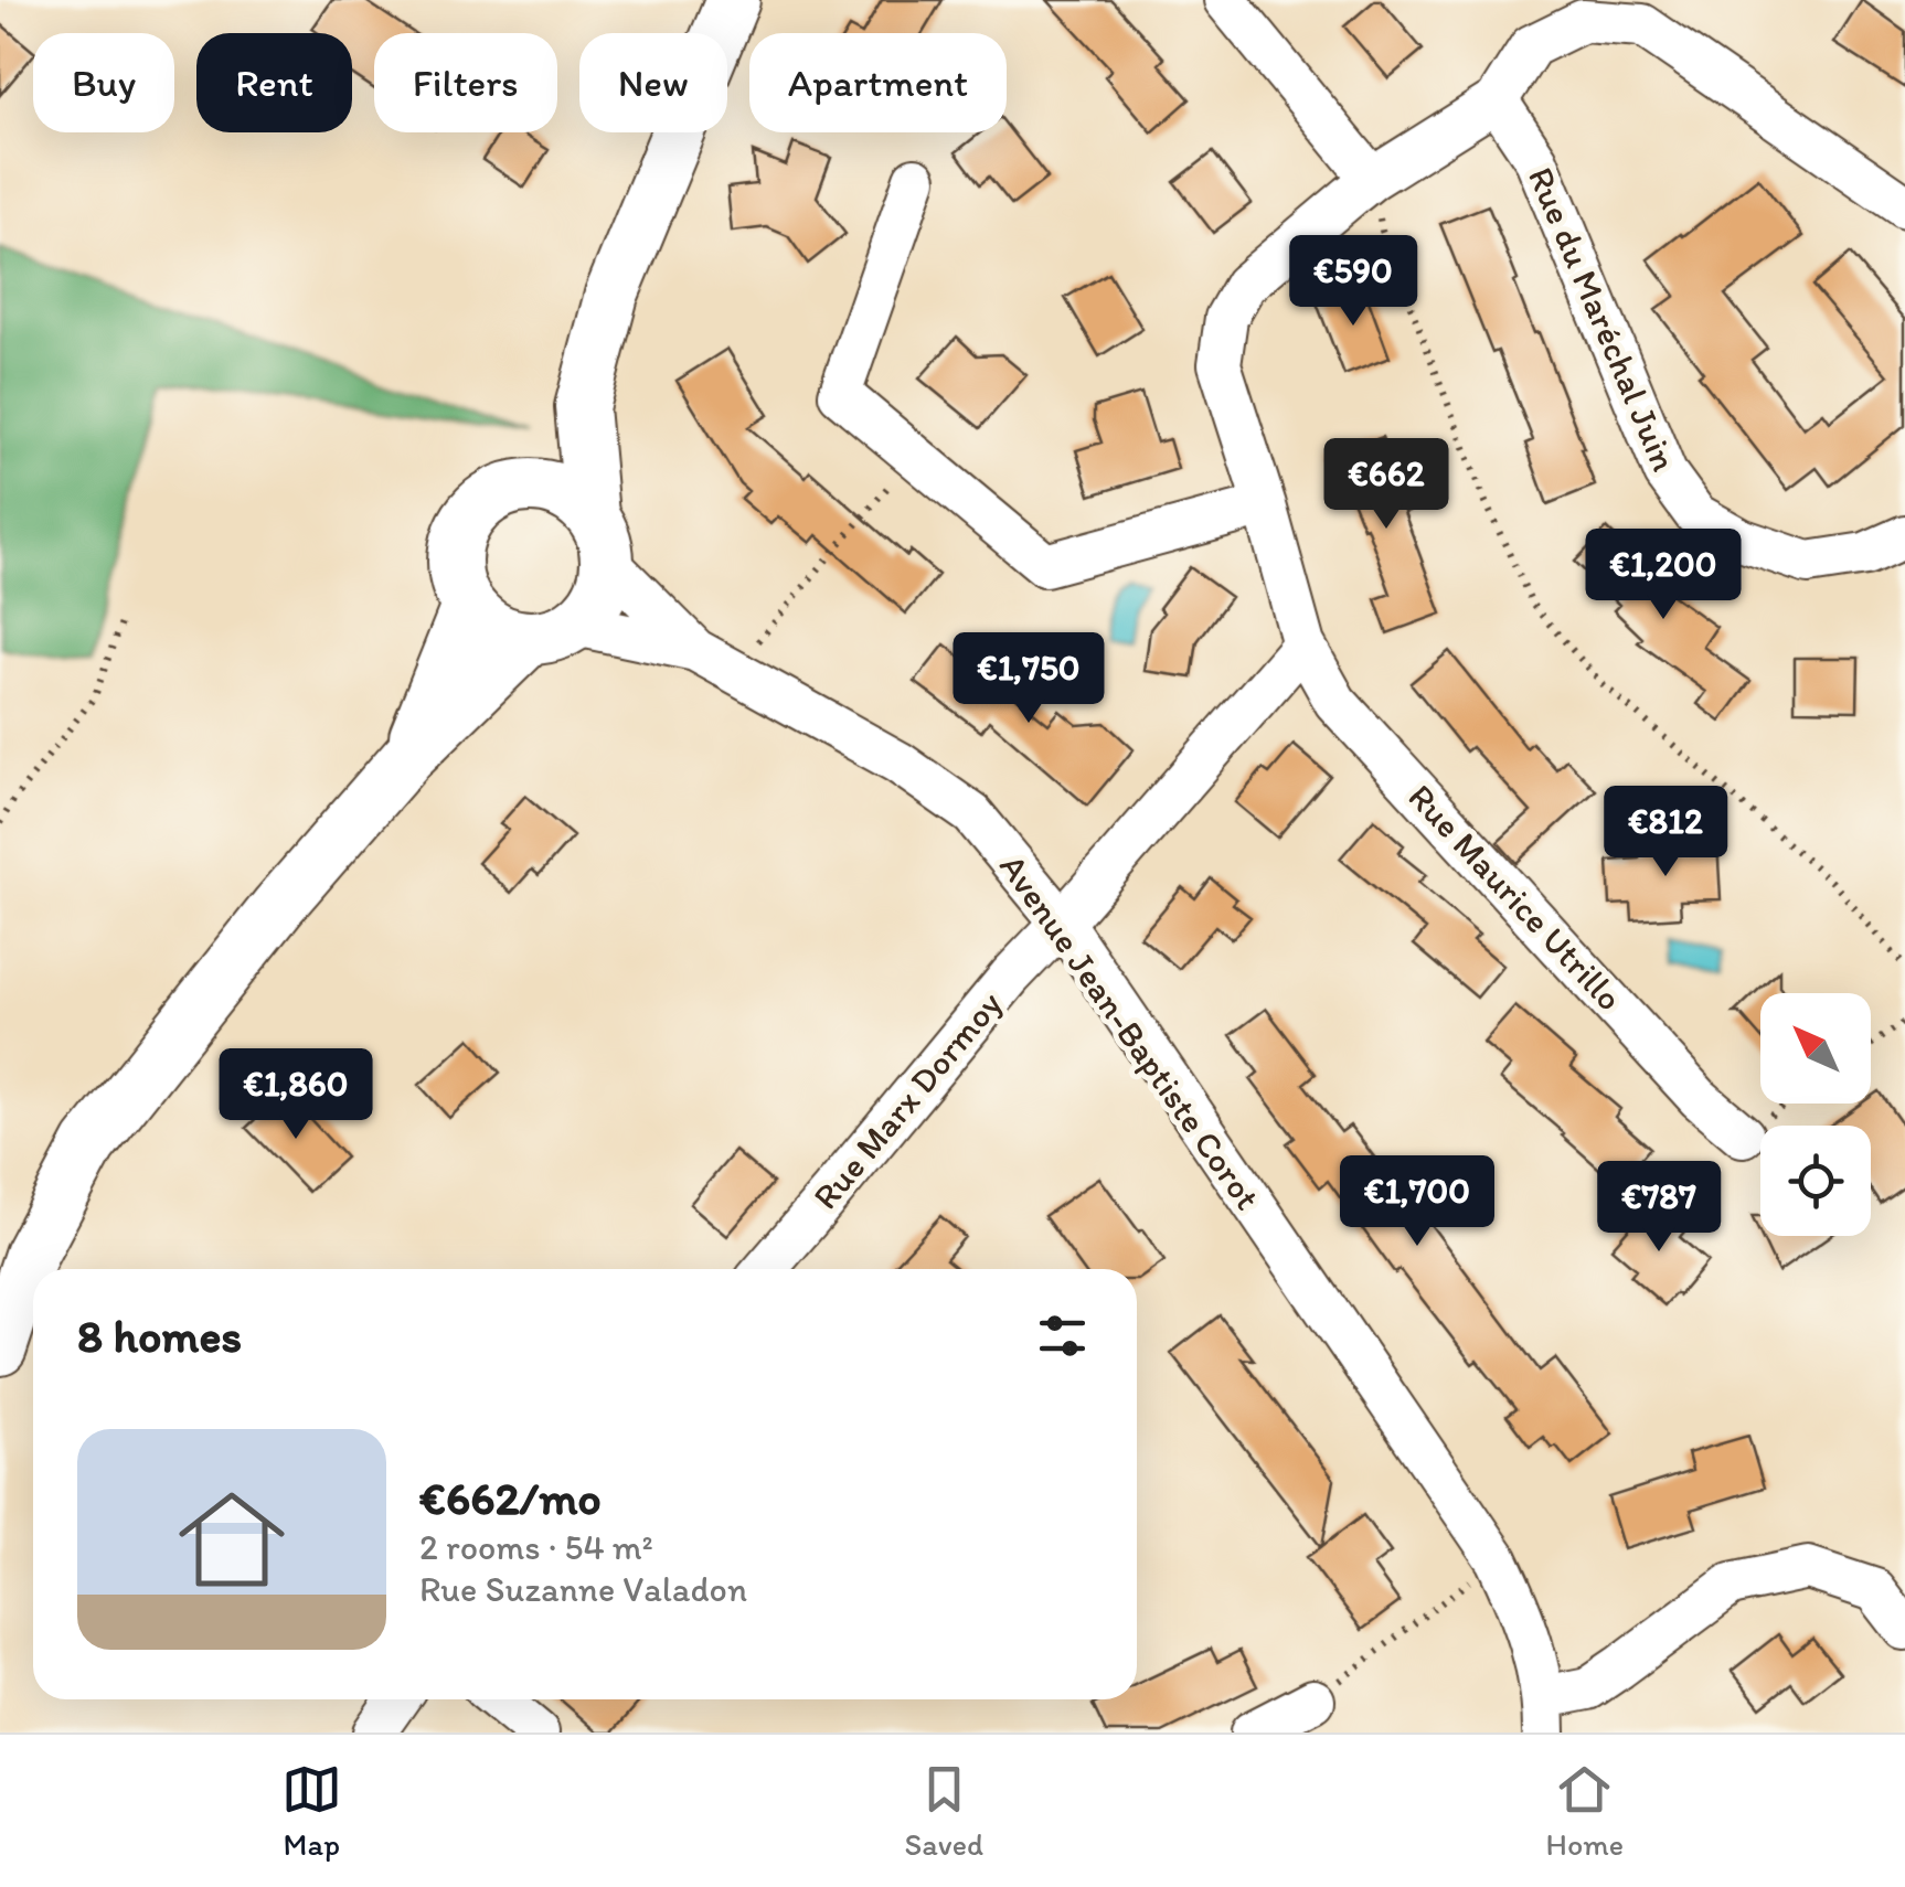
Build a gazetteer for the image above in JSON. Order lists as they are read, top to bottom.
{
  "streets": {
    "street": [
      "Rue du Maréchal Juin",
      "Rue Maurice Utrillo",
      "Avenue Jean-Baptiste Corot",
      "Rue Marx Dormoy"
    ]
  },
  "crossings": [
    ["Rue Maurice Utrillo", "Rue Marx Dormoy"],
    ["Avenue Jean-Baptiste Corot", "Rue Marx Dormoy"]
  ],
  "north": "top left",
  "page": {
    "chip": [
      "Buy",
      "Rent",
      "Filters",
      "New",
      "Apartment"
    ],
    "price": [
      "€590",
      "€662",
      "€1,200",
      "€1,750",
      "€812",
      "€1,860",
      "€1,700",
      "€787"
    ],
    "heading": "8 homes",
    "list": [
      {
        "name": "€662/mo",
        "note": "2 rooms · 54 m² · Rue Suzanne Valadon"
      }
    ],
    "tabs": ["Map", "Saved", "Home"]
  }
}
